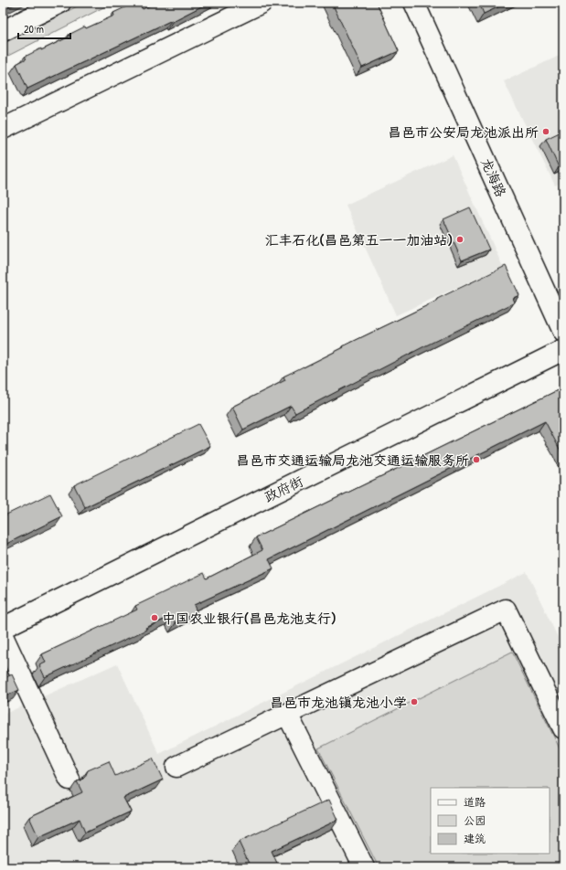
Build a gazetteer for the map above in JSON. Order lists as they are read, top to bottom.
{
  "streets": {
    "street": ["龙海路", "政府街"]
  },
  "places": [
    "昌邑市公安局龙池派出所",
    "汇丰石化(昌邑第五一一加油站)",
    "昌邑市交通运输局龙池交通运输服务所",
    "中国农业银行(昌邑龙池支行)",
    "昌邑市龙池镇龙池小学"
  ],
  "legend": ["道路", "公园", "建筑"],
  "scale_bar": "20 m"
}
